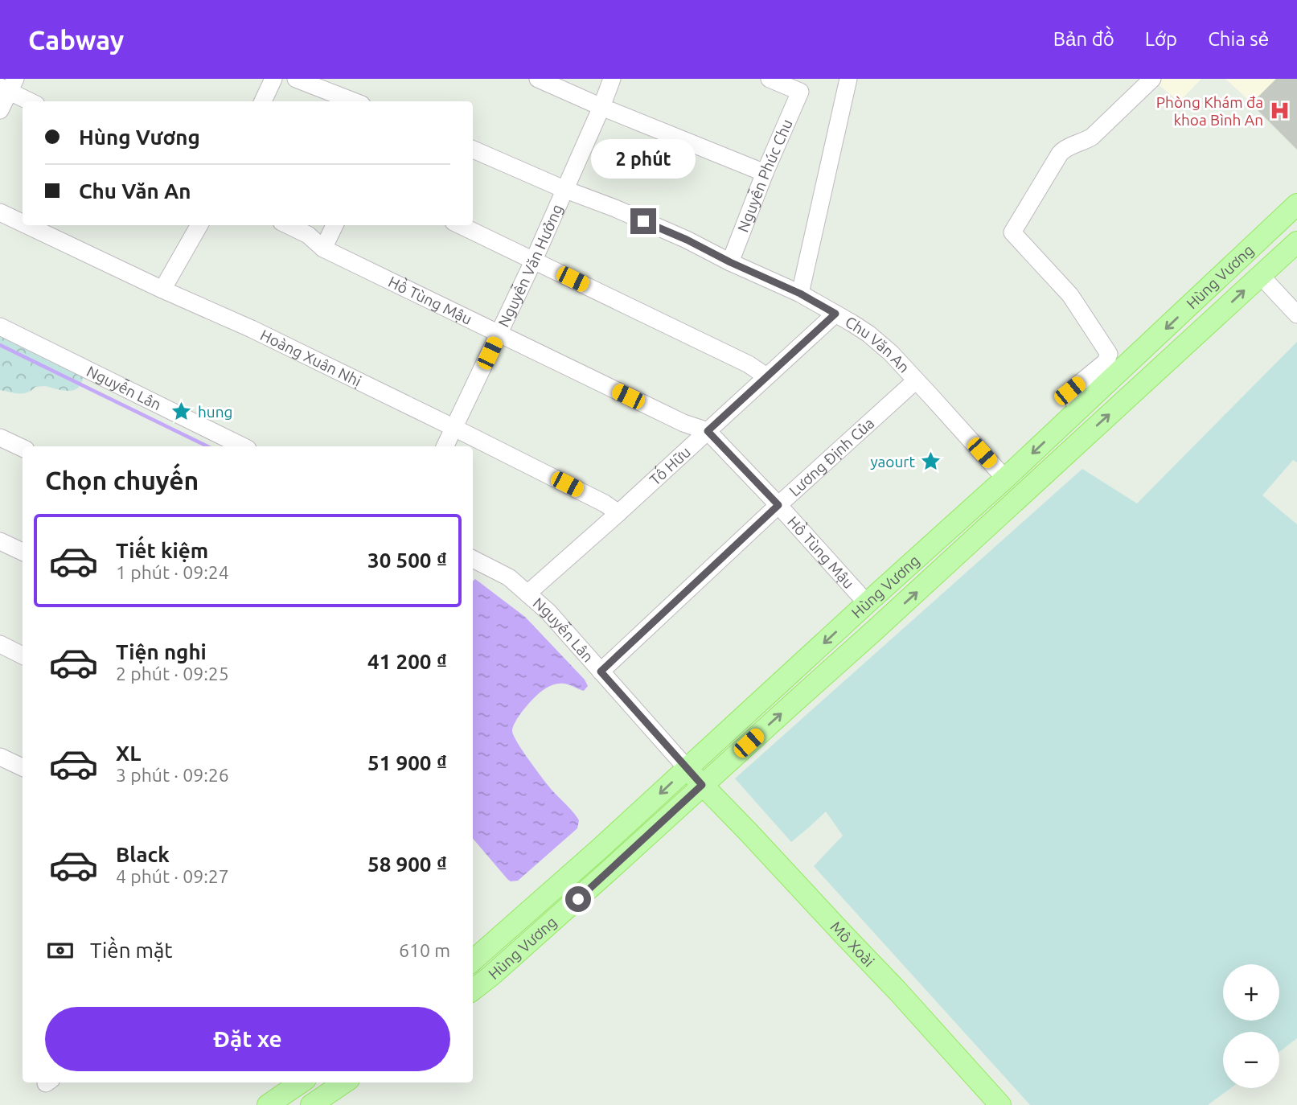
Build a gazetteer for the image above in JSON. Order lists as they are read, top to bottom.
{
  "streets": {
    "main road": ["Hùng Vương", "Mô Xoài"],
    "street": [
      "Nguyễn Phúc Chu",
      "Nguyễn Văn Hưởng",
      "Hồ Tùng Mậu",
      "Chu Văn An",
      "Hoàng Xuân Nhị",
      "Nguyễn Lân",
      "Lương Định Của",
      "Tố Hữu"
    ]
  },
  "crossings": [
    ["Nguyễn Phúc Chu", "Chu Văn An"],
    ["Nguyễn Văn Hưởng", "Hồ Tùng Mậu"],
    ["Nguyễn Văn Hưởng", "Chu Văn An"],
    ["Nguyễn Văn Hưởng", "Hoàng Xuân Nhị"],
    ["Hùng Vương", "Hồ Tùng Mậu"],
    ["Hùng Vương", "Chu Văn An"],
    ["Hùng Vương", "Nguyễn Lân"],
    ["Hùng Vương", "Mô Xoài"],
    ["Hồ Tùng Mậu", "Lương Định Của"],
    ["Hồ Tùng Mậu", "Tố Hữu"],
    ["Chu Văn An", "Lương Định Của"],
    ["Chu Văn An", "Tố Hữu"],
    ["Hoàng Xuân Nhị", "Tố Hữu"],
    ["Nguyễn Lân", "Lương Định Của"],
    ["Nguyễn Lân", "Tố Hữu"],
    ["Nguyễn Lân", "Mô Xoài"]
  ],
  "places": {
    "hospital": ["Phòng Khám đa khoa Bình An"],
    "place": ["hung", "yaourt"]
  },
  "page": {
    "header": "Cabway",
    "nav": ["Bản đồ", "Lớp", "Chia sẻ"],
    "banner": ["Hùng Vương", "Chu Văn An"],
    "bubble": "2 phút",
    "heading": "Chọn chuyến",
    "list": [
      {
        "name": "Tiết kiệm",
        "note": "1 phút · 09:24",
        "value": "30 500 ₫"
      },
      {
        "name": "Tiện nghi",
        "note": "2 phút · 09:25",
        "value": "41 200 ₫"
      },
      {
        "name": "XL",
        "note": "3 phút · 09:26",
        "value": "51 900 ₫"
      },
      {
        "name": "Black",
        "note": "4 phút · 09:27",
        "value": "58 900 ₫"
      }
    ],
    "pay": ["Tiền mặt", "610 m"],
    "map_buttons": ["+", "−"],
    "buttons": "Đặt xe"
  }
}
